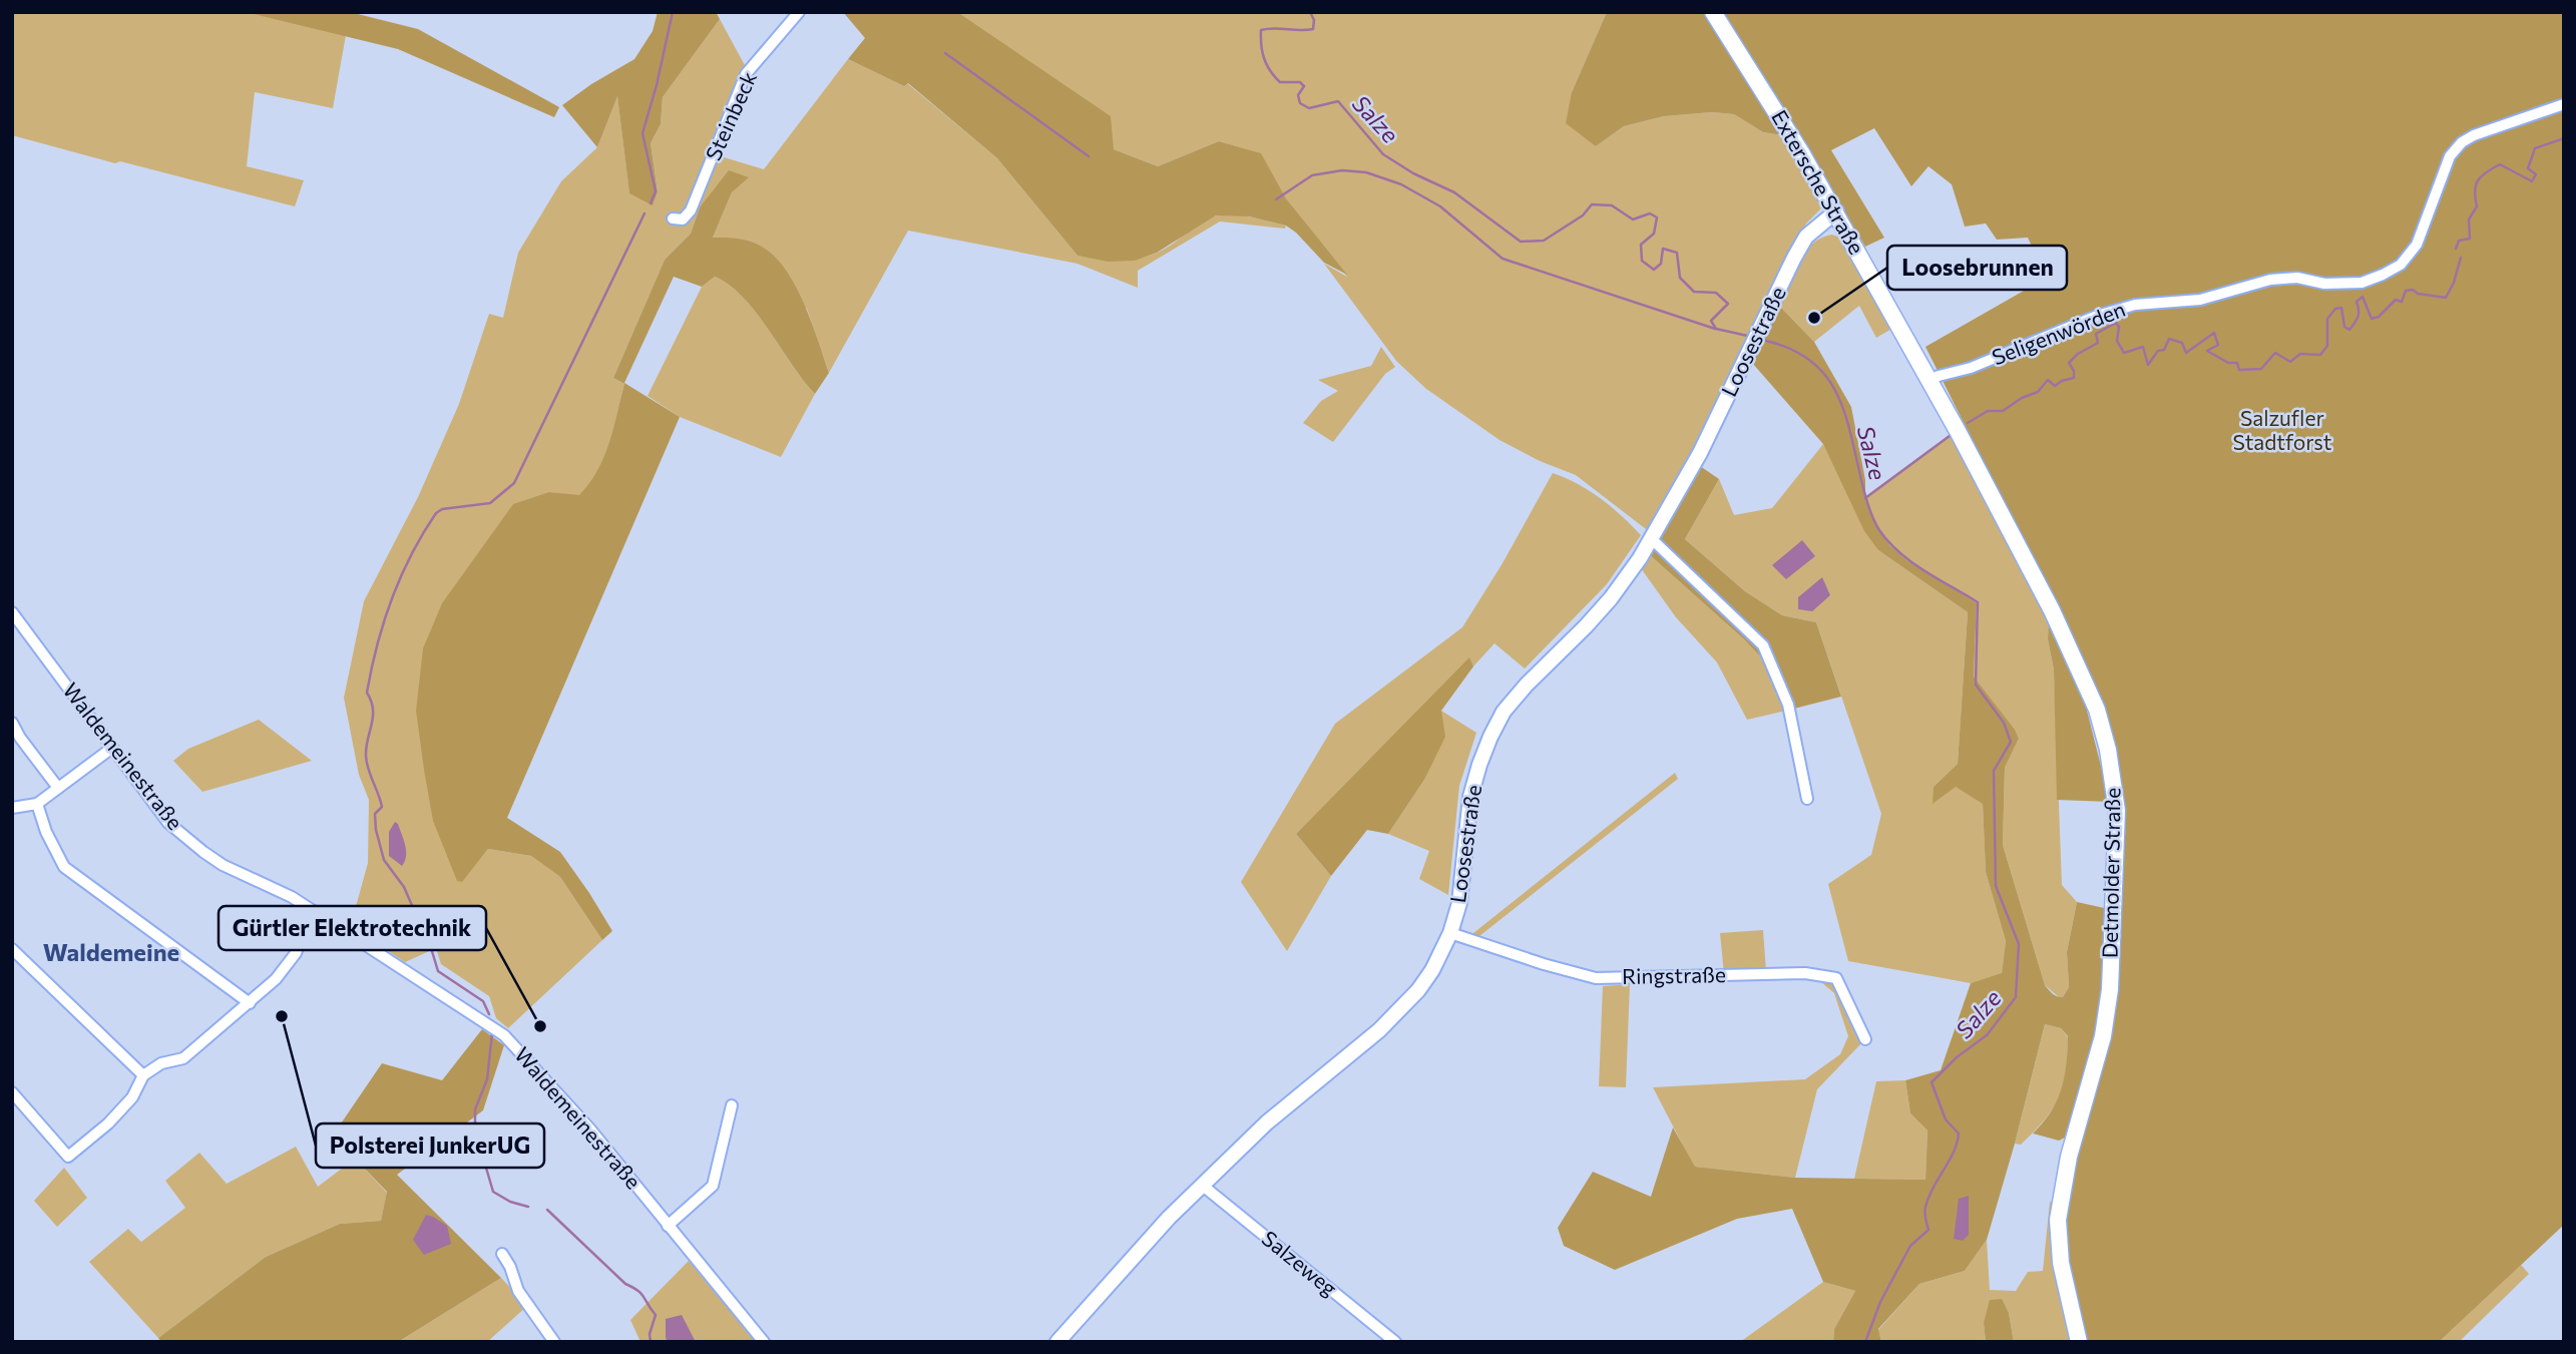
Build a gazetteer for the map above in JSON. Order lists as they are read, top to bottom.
{
  "streets": {
    "main road": ["Extersche Straße", "Detmolder Straße"],
    "street": [
      "Steinbeck",
      "Seligenwörden",
      "Loosestraße",
      "Waldemeinestraße",
      "Ringstraße",
      "Salzeweg"
    ]
  },
  "crossings": [
    ["Extersche Straße", "Seligenwörden"],
    ["Extersche Straße", "Loosestraße"],
    ["Extersche Straße", "Detmolder Straße"],
    ["Loosestraße", "Ringstraße"],
    ["Loosestraße", "Salzeweg"]
  ],
  "districts": ["Waldemeine"],
  "water": ["Salze"],
  "parks": ["Salzufler Stadtforst"],
  "places": ["Loosebrunnen", "Polsterei JunkerUG", "Gürtler Elektrotechnik"]
}
